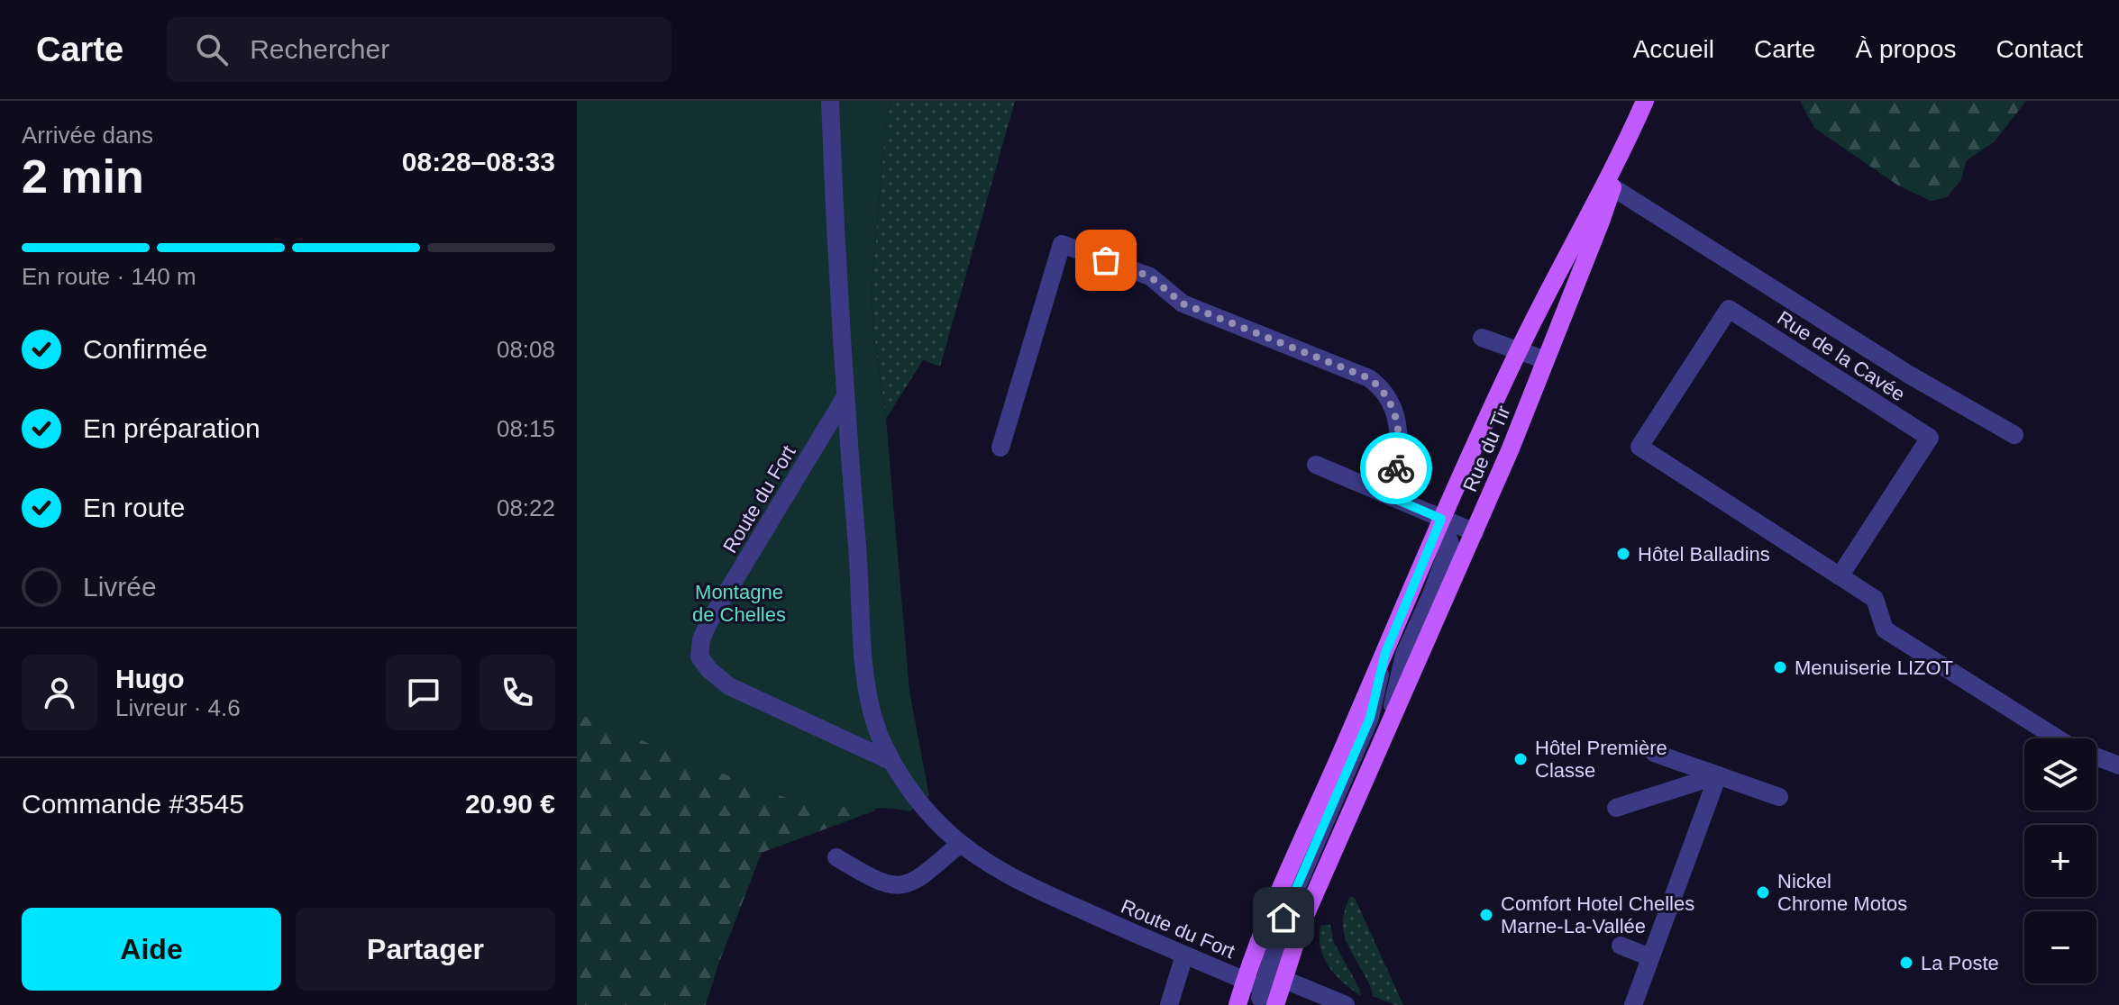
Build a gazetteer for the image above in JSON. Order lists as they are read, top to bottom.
{
  "streets": {
    "main road": ["Rue du Tir"],
    "street": ["Rue de la Cavée", "Route du Fort"]
  },
  "crossings": [
    ["Rue du Tir", "Route du Fort"]
  ],
  "parks": ["Montagne de Chelles"],
  "places": [
    "Hôtel Balladins",
    "Menuiserie LIZOT",
    "Hôtel Première Classe",
    "Nickel Chrome Motos",
    "Comfort Hotel Chelles Marne-La-Vallée",
    "La Poste"
  ],
  "page": {
    "header": "Carte",
    "search": "Rechercher",
    "nav": [
      "Accueil",
      "Carte",
      "À propos",
      "Contact"
    ],
    "heading": ["2 min", "Arrivée dans", "08:28–08:33"],
    "panel": [
      "Hugo",
      "Livreur · 4.6",
      "Commande #3545",
      "20.90 €"
    ],
    "bar": "En route · 140 m",
    "list": [
      ["Confirmée", "08:08"],
      ["En préparation", "08:15"],
      ["En route", "08:22"],
      "Livrée"
    ],
    "map_buttons": ["+", "−"],
    "buttons": ["Aide", "Partager"]
  }
}
